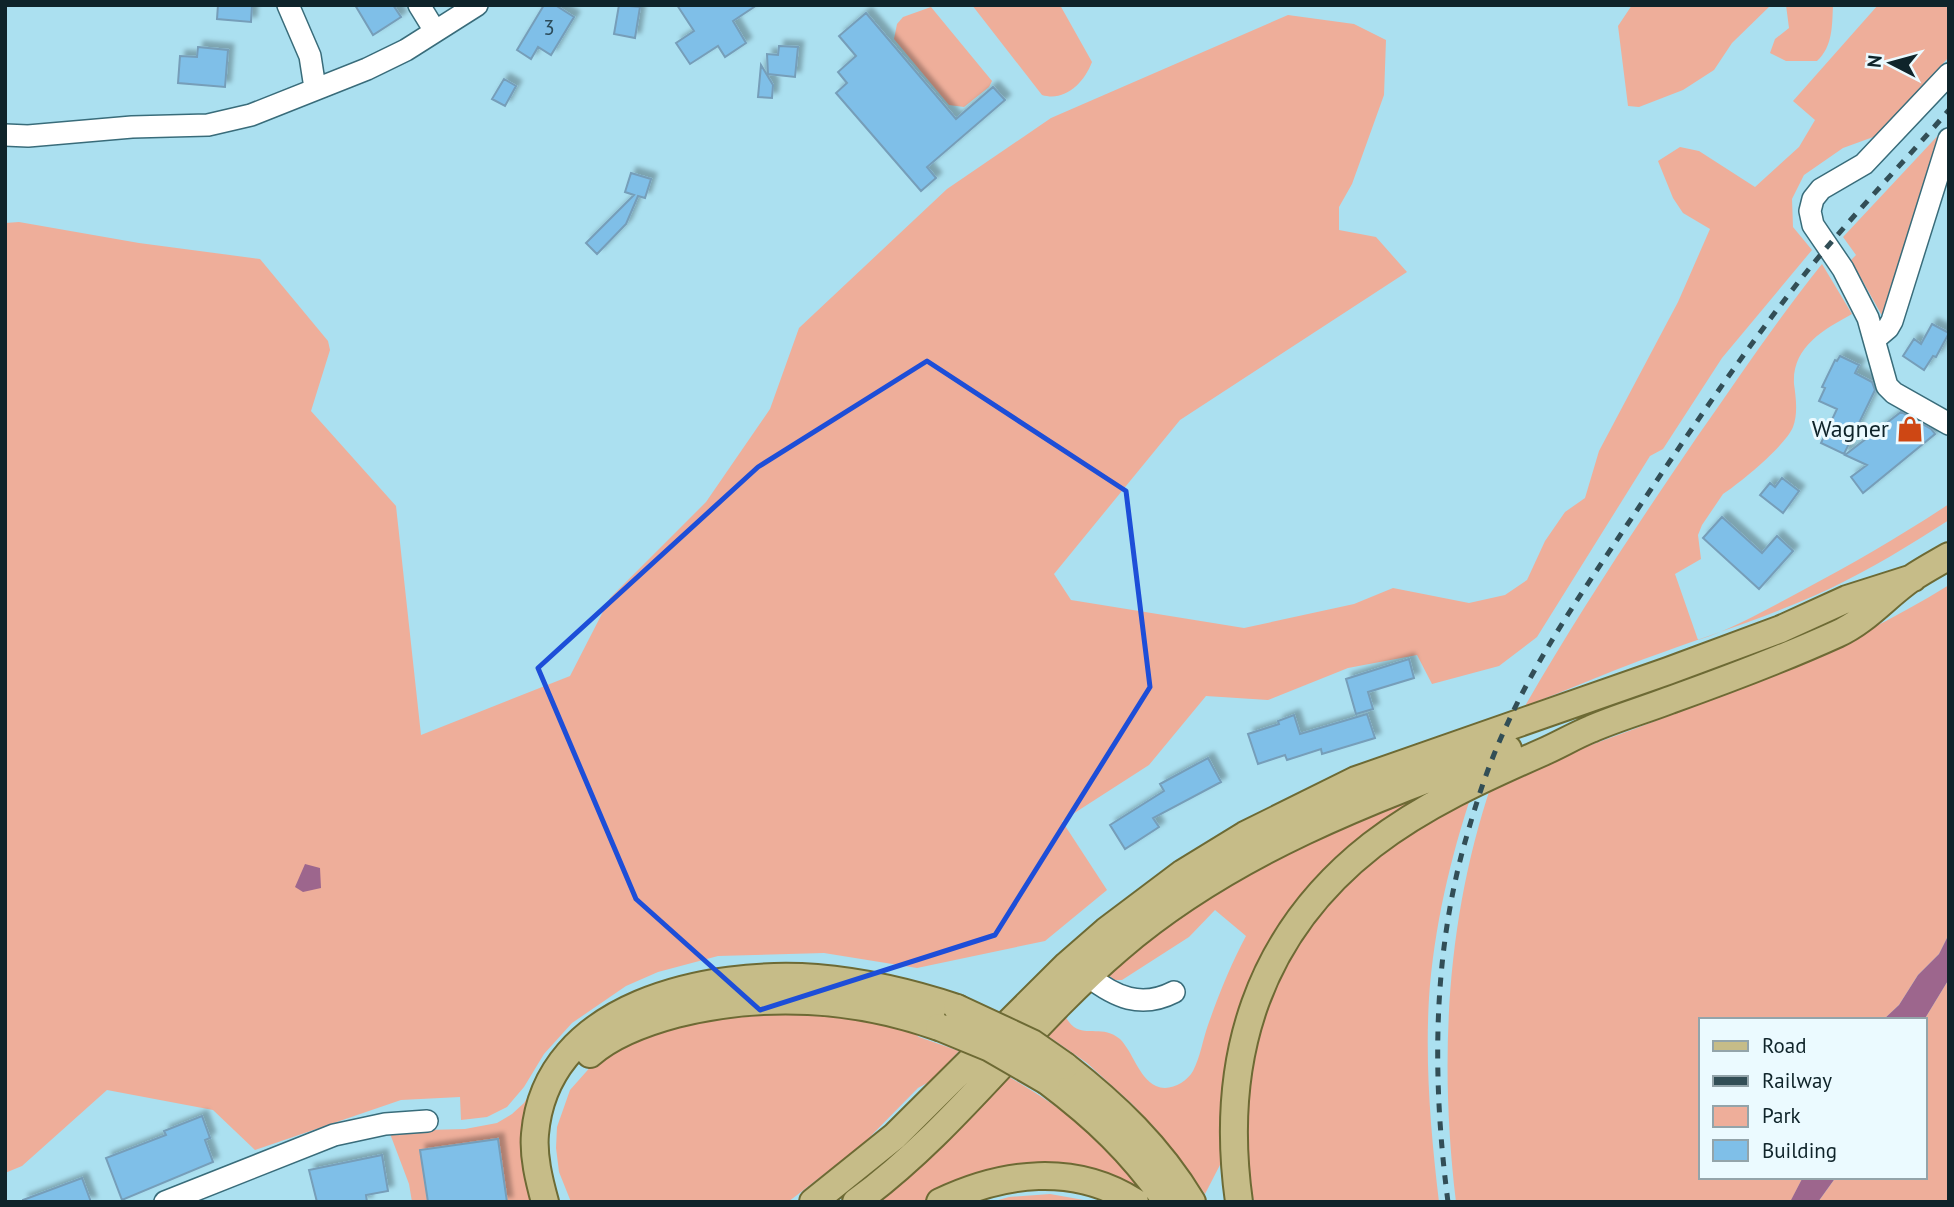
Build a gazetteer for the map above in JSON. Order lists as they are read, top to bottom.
{
  "places": {
    "shop": ["Wagner"]
  },
  "house_numbers": ["3"],
  "legend": [
    "Road",
    "Railway",
    "Park",
    "Building"
  ],
  "north": "left"
}
